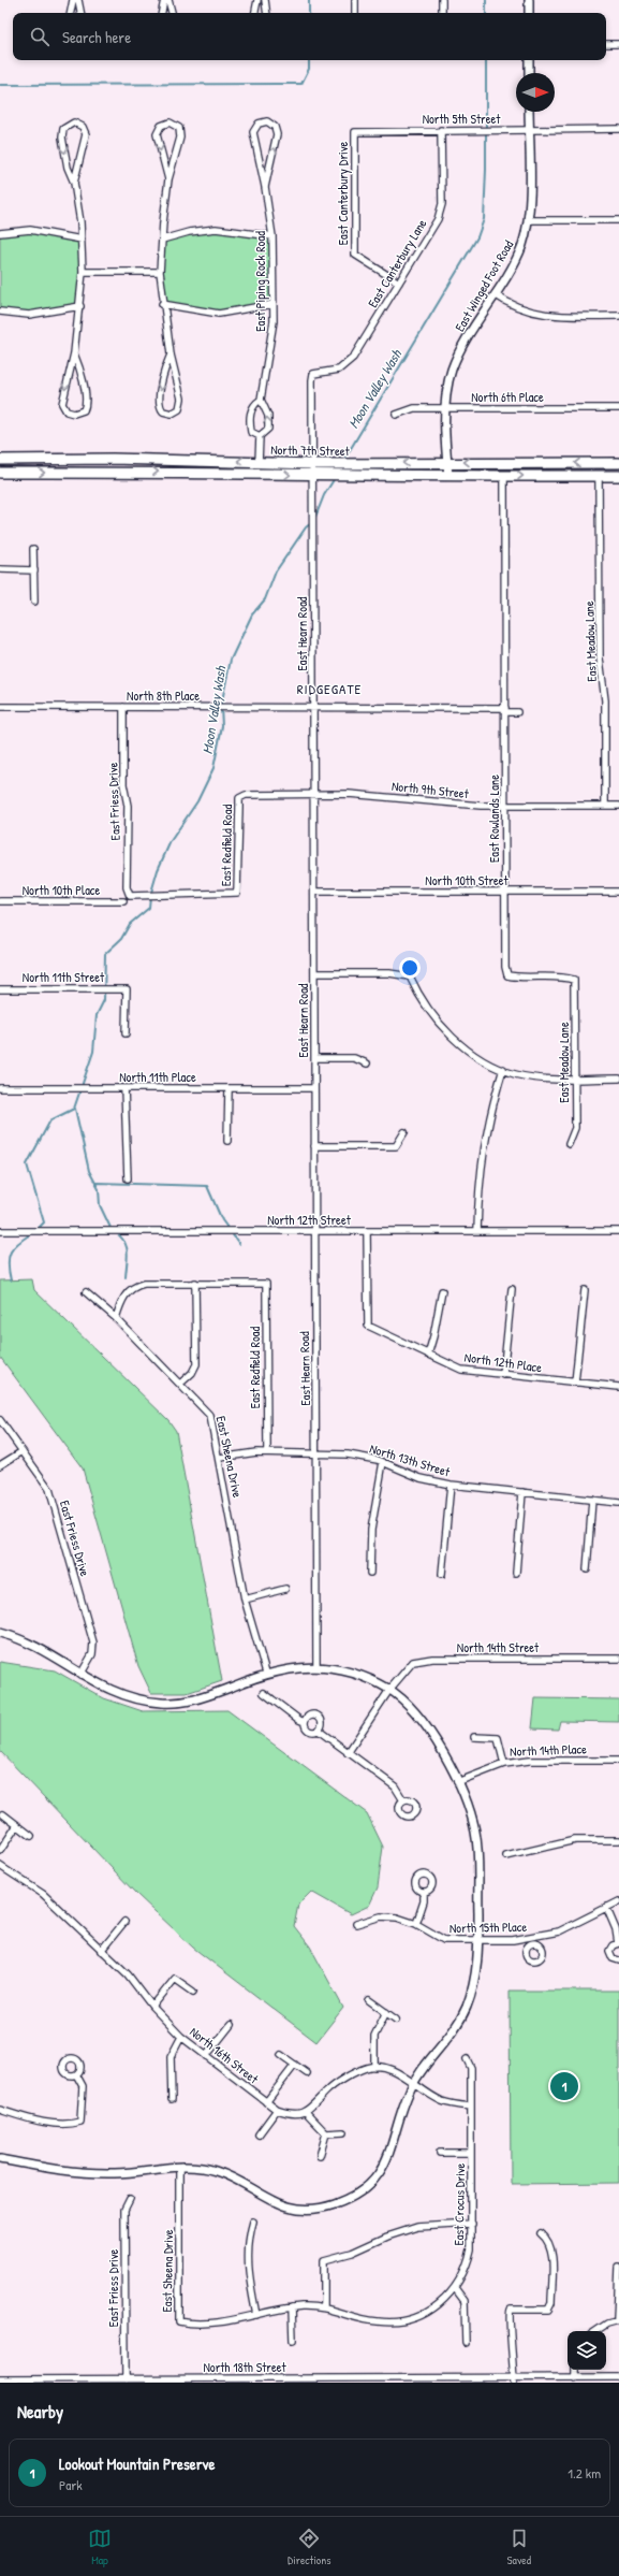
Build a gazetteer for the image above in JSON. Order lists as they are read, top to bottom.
{
  "streets": {
    "main road": ["North 7th Street"],
    "street": [
      "North 5th Street",
      "East Canterbury Drive",
      "East Canterbury Lane",
      "East Piping Rock Road",
      "East Winged Foot Road",
      "North 6th Place",
      "East Hearn Road",
      "East Meadow Lane",
      "North 8th Place",
      "North 9th Street",
      "East Friess Drive",
      "East Rowlands Lane",
      "East Redfield Road",
      "North 10th Street",
      "North 10th Place",
      "North 11th Street",
      "North 11th Place",
      "North 12th Street",
      "North 12th Place",
      "East Sheena Drive",
      "North 13th Street",
      "North 14th Street",
      "North 14th Place",
      "North 15th Place",
      "North 16th Street",
      "East Crocus Drive",
      "North 18th Street"
    ]
  },
  "crossings": [
    ["North 5th Street", "East Canterbury Drive"],
    ["North 5th Street", "East Canterbury Lane"],
    ["North 5th Street", "East Winged Foot Road"],
    ["East Canterbury Drive", "East Canterbury Lane"],
    ["East Canterbury Lane", "East Hearn Road"],
    ["East Piping Rock Road", "North 7th Street"],
    ["East Winged Foot Road", "North 6th Place"],
    ["East Winged Foot Road", "North 7th Street"],
    ["North 7th Street", "East Hearn Road"],
    ["North 7th Street", "East Meadow Lane"],
    ["North 7th Street", "East Rowlands Lane"],
    ["East Hearn Road", "North 8th Place"],
    ["East Hearn Road", "North 9th Street"],
    ["East Hearn Road", "North 10th Street"],
    ["East Hearn Road", "North 11th Place"],
    ["East Hearn Road", "North 12th Street"],
    ["East Hearn Road", "North 13th Street"],
    ["East Meadow Lane", "North 9th Street"],
    ["East Meadow Lane", "East Rowlands Lane"],
    ["North 8th Place", "East Friess Drive"],
    ["North 8th Place", "East Rowlands Lane"],
    ["North 9th Street", "East Rowlands Lane"],
    ["North 9th Street", "East Redfield Road"],
    ["East Friess Drive", "East Redfield Road"],
    ["East Friess Drive", "North 18th Street"],
    ["East Rowlands Lane", "North 10th Street"],
    ["East Redfield Road", "North 13th Street"],
    ["North 12th Street", "North 12th Place"],
    ["East Sheena Drive", "North 13th Street"],
    ["East Sheena Drive", "East Crocus Drive"]
  ],
  "districts": ["RIDGEGATE"],
  "water": ["Moon Valley Wash"],
  "north": "right",
  "page": {
    "search": "Search here",
    "pins": "1",
    "heading": "Nearby",
    "list": [
      {
        "mark": "1",
        "name": "Lookout Mountain Preserve",
        "note": "Park",
        "value": "1.2 km"
      }
    ],
    "nav": ["Map", "Directions", "Saved"]
  }
}
